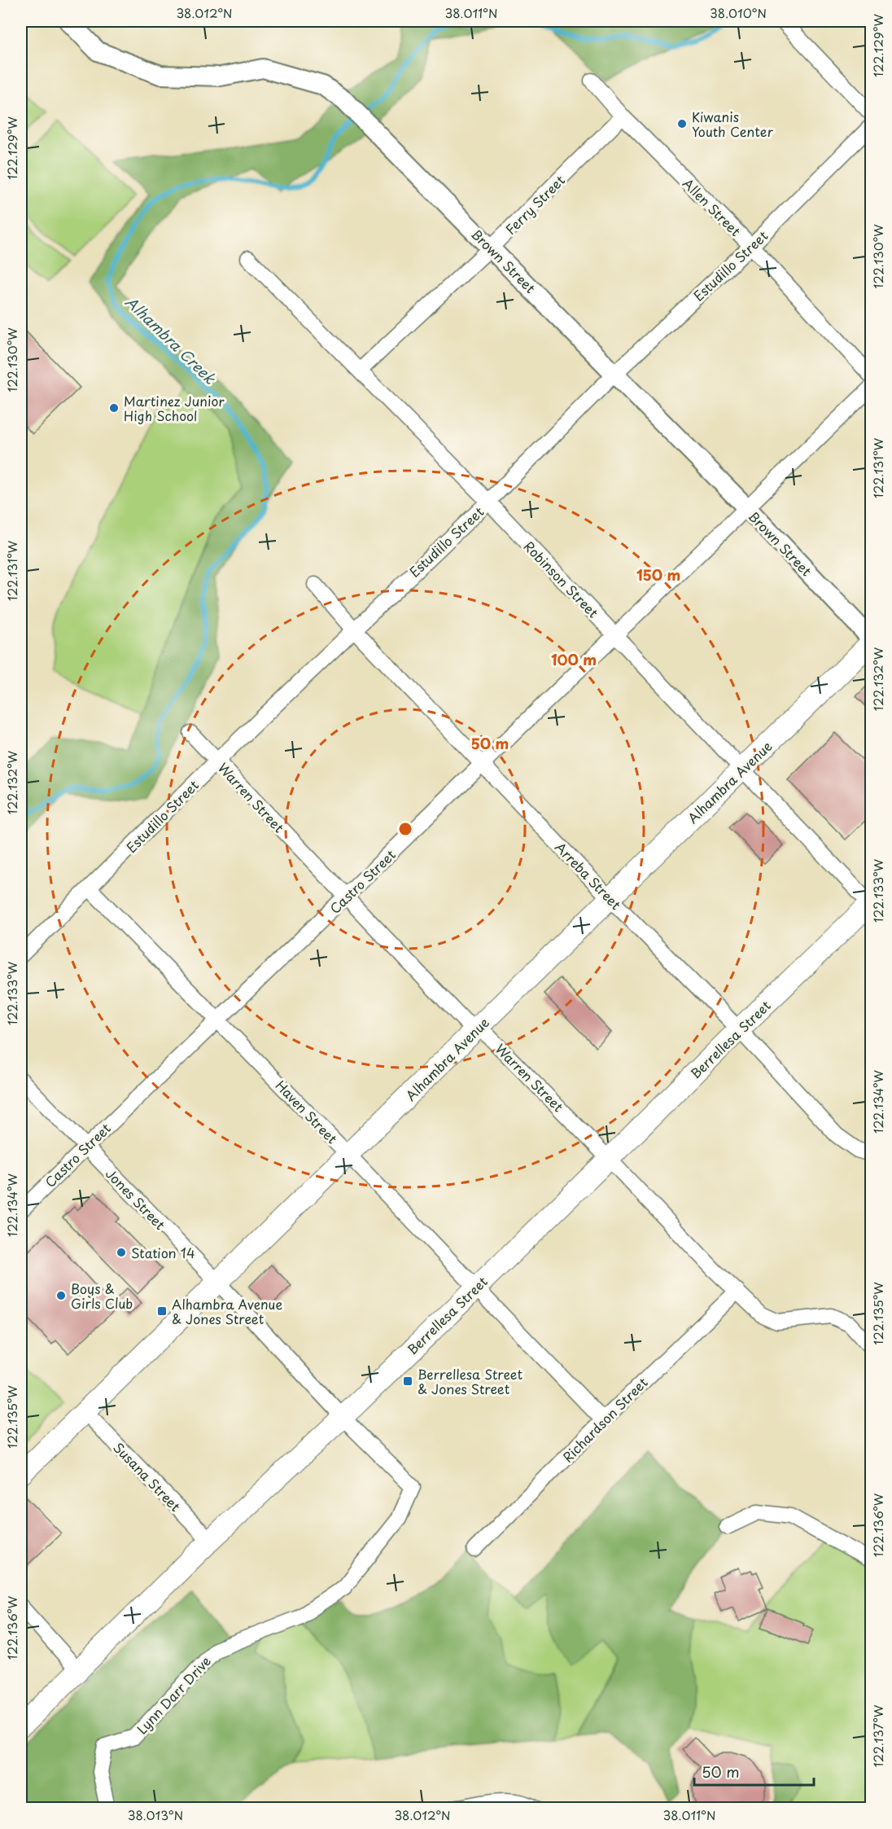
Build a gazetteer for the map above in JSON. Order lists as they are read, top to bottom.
{
  "streets": {
    "main road": ["Alhambra Avenue", "Berrellesa Street"],
    "street": [
      "Ferry Street",
      "Allen Street",
      "Brown Street",
      "Estudillo Street",
      "Robinson Street",
      "Warren Street",
      "Arreba Street",
      "Castro Street",
      "Haven Street",
      "Jones Street",
      "Richardson Street",
      "Susana Street",
      "Lynn Darr Drive"
    ]
  },
  "crossings": [
    ["Ferry Street", "Allen Street"],
    ["Ferry Street", "Brown Street"],
    ["Ferry Street", "Robinson Street"],
    ["Allen Street", "Estudillo Street"],
    ["Brown Street", "Estudillo Street"],
    ["Brown Street", "Castro Street"],
    ["Estudillo Street", "Robinson Street"],
    ["Estudillo Street", "Warren Street"],
    ["Estudillo Street", "Arreba Street"],
    ["Estudillo Street", "Haven Street"],
    ["Robinson Street", "Alhambra Avenue"],
    ["Robinson Street", "Castro Street"],
    ["Robinson Street", "Berrellesa Street"],
    ["Alhambra Avenue", "Warren Street"],
    ["Alhambra Avenue", "Arreba Street"],
    ["Alhambra Avenue", "Haven Street"],
    ["Alhambra Avenue", "Jones Street"],
    ["Alhambra Avenue", "Susana Street"],
    ["Warren Street", "Castro Street"],
    ["Warren Street", "Berrellesa Street"],
    ["Warren Street", "Richardson Street"],
    ["Arreba Street", "Castro Street"],
    ["Arreba Street", "Berrellesa Street"],
    ["Castro Street", "Haven Street"],
    ["Castro Street", "Jones Street"],
    ["Berrellesa Street", "Haven Street"],
    ["Berrellesa Street", "Jones Street"],
    ["Berrellesa Street", "Susana Street"],
    ["Haven Street", "Richardson Street"],
    ["Jones Street", "Lynn Darr Drive"]
  ],
  "water": ["Alhambra Creek"],
  "places": {
    "other": [
      "Kiwanis Youth Center",
      "Martinez Junior High School",
      "Station 14",
      "Boys & Girls Club"
    ],
    "transit": ["Alhambra Avenue & Jones Street", "Berrellesa Street & Jones Street"]
  },
  "scale_bar": "50 m",
  "coordinates": [
    "38.012°N",
    "38.011°N",
    "38.010°N",
    "122.129°W",
    "122.130°W",
    "122.131°W",
    "122.132°W",
    "122.133°W",
    "122.134°W",
    "122.135°W",
    "122.136°W",
    "122.137°W",
    "38.013°N"
  ],
  "rings": ["150 m", "100 m", "50 m"]
}
